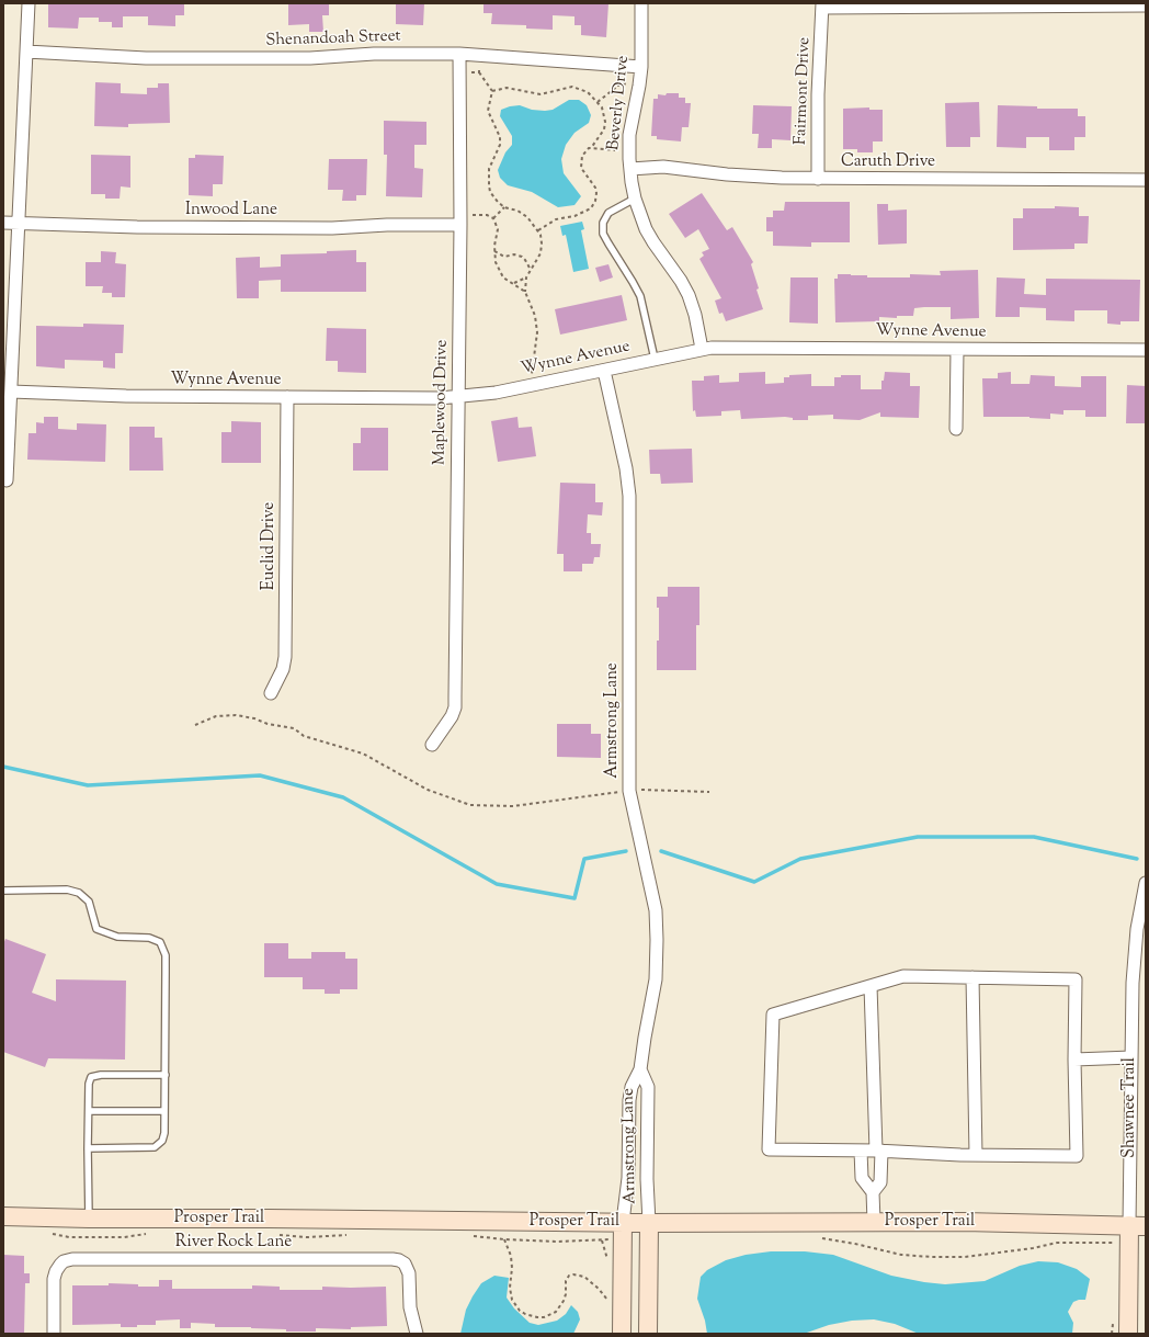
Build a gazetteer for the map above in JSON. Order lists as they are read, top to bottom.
{
  "streets": {
    "street": [
      "Shenandoah Street",
      "Fairmont Drive",
      "Beverly Drive",
      "Caruth Drive",
      "Inwood Lane",
      "Wynne Avenue",
      "Maplewood Drive",
      "Euclid Drive",
      "Armstrong Lane",
      "Shawnee Trail",
      "Prosper Trail",
      "River Rock Lane"
    ]
  },
  "crossings": [
    ["Shenandoah Street", "Beverly Drive"],
    ["Shenandoah Street", "Maplewood Drive"],
    ["Fairmont Drive", "Caruth Drive"],
    ["Beverly Drive", "Caruth Drive"],
    ["Beverly Drive", "Wynne Avenue"],
    ["Inwood Lane", "Maplewood Drive"],
    ["Wynne Avenue", "Maplewood Drive"],
    ["Wynne Avenue", "Euclid Drive"],
    ["Wynne Avenue", "Armstrong Lane"],
    ["Armstrong Lane", "Prosper Trail"],
    ["Shawnee Trail", "Prosper Trail"]
  ]
}
